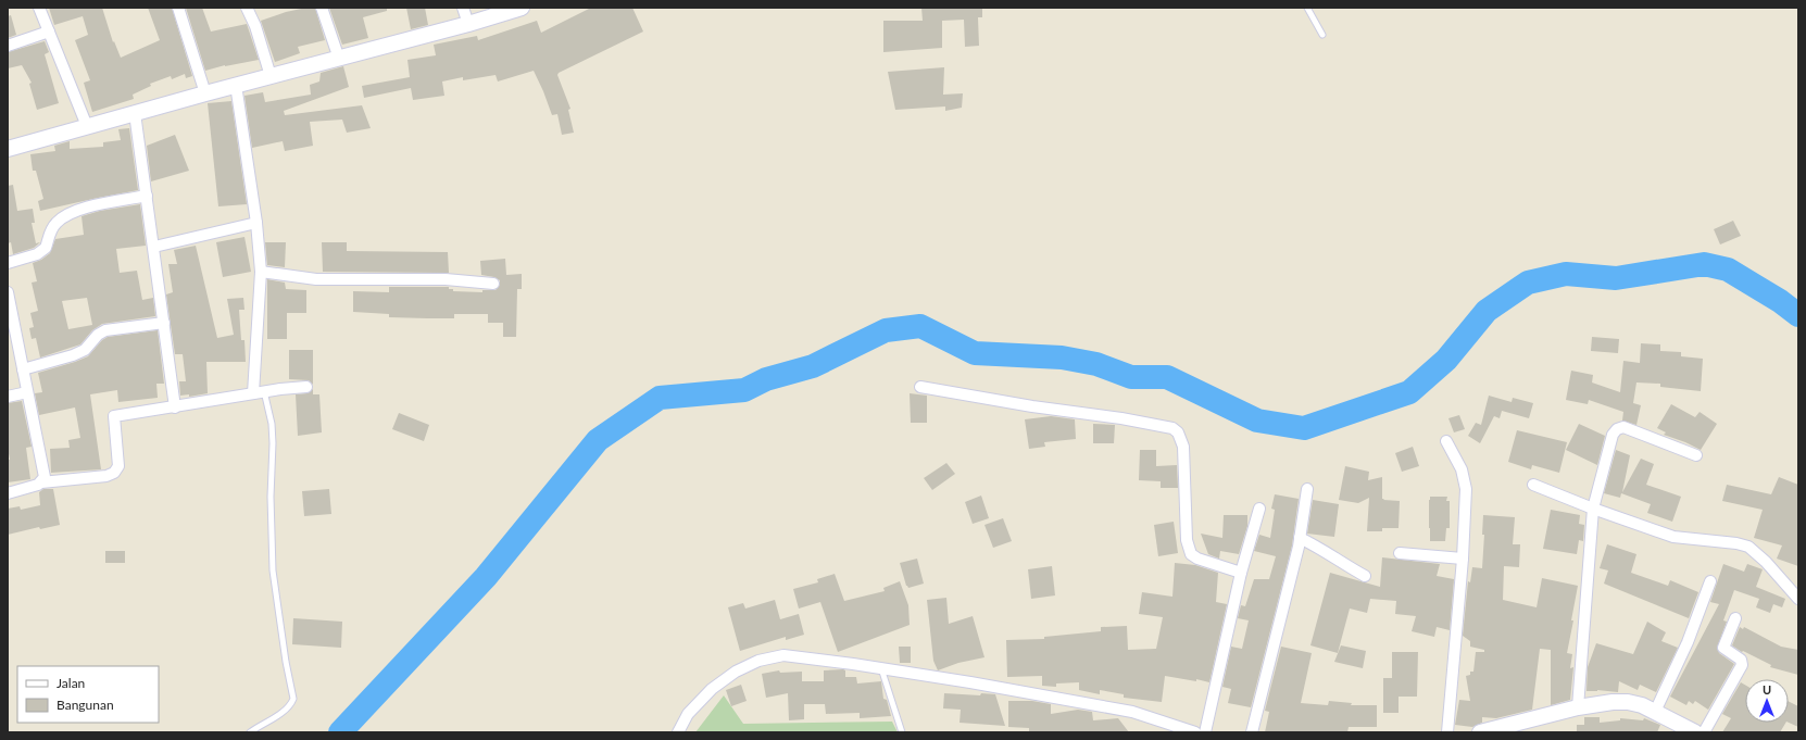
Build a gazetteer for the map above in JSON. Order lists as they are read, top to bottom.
{
  "legend": ["Jalan", "Bangunan"],
  "north": "top"
}
